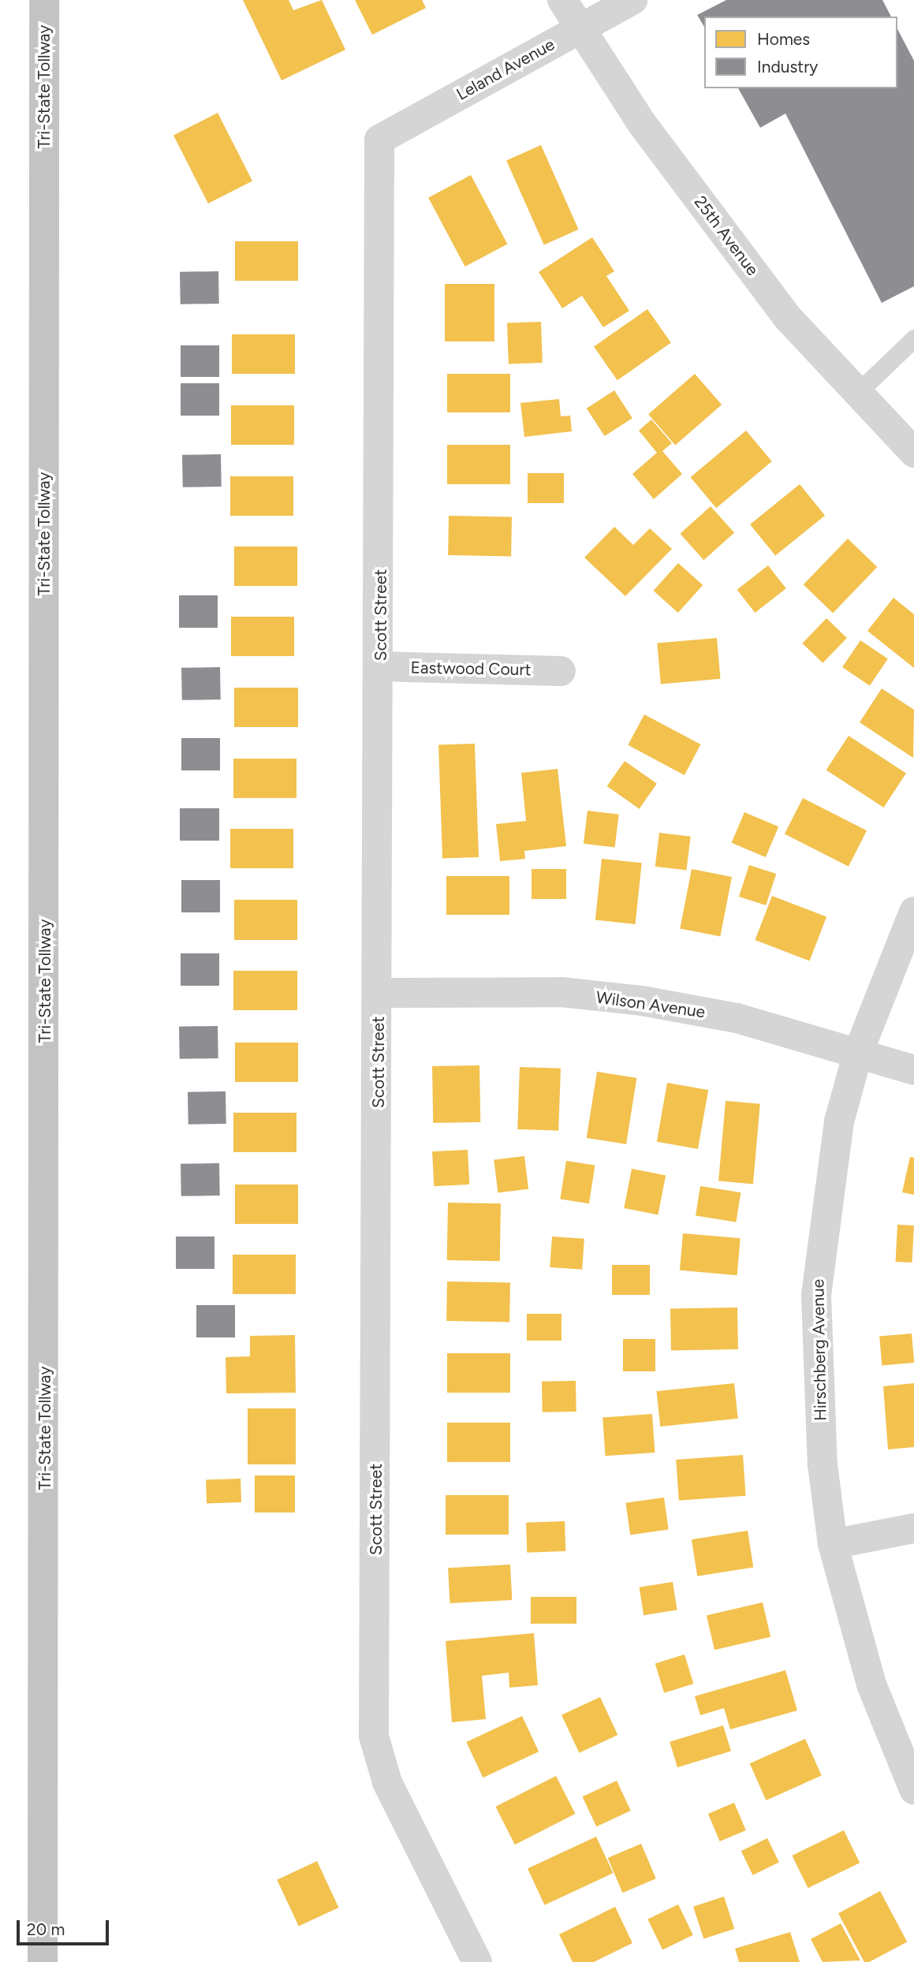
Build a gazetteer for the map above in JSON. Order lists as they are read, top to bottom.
{
  "streets": {
    "highway": ["Tri-State Tollway"],
    "street": [
      "Leland Avenue",
      "25th Avenue",
      "Scott Street",
      "Eastwood Court",
      "Wilson Avenue",
      "Hirschberg Avenue"
    ]
  },
  "crossings": [
    ["Leland Avenue", "25th Avenue"],
    ["Leland Avenue", "Scott Street"],
    ["Scott Street", "Eastwood Court"],
    ["Scott Street", "Wilson Avenue"],
    ["Wilson Avenue", "Hirschberg Avenue"]
  ],
  "legend": ["Homes", "Industry"],
  "scale_bar": "20 m"
}
